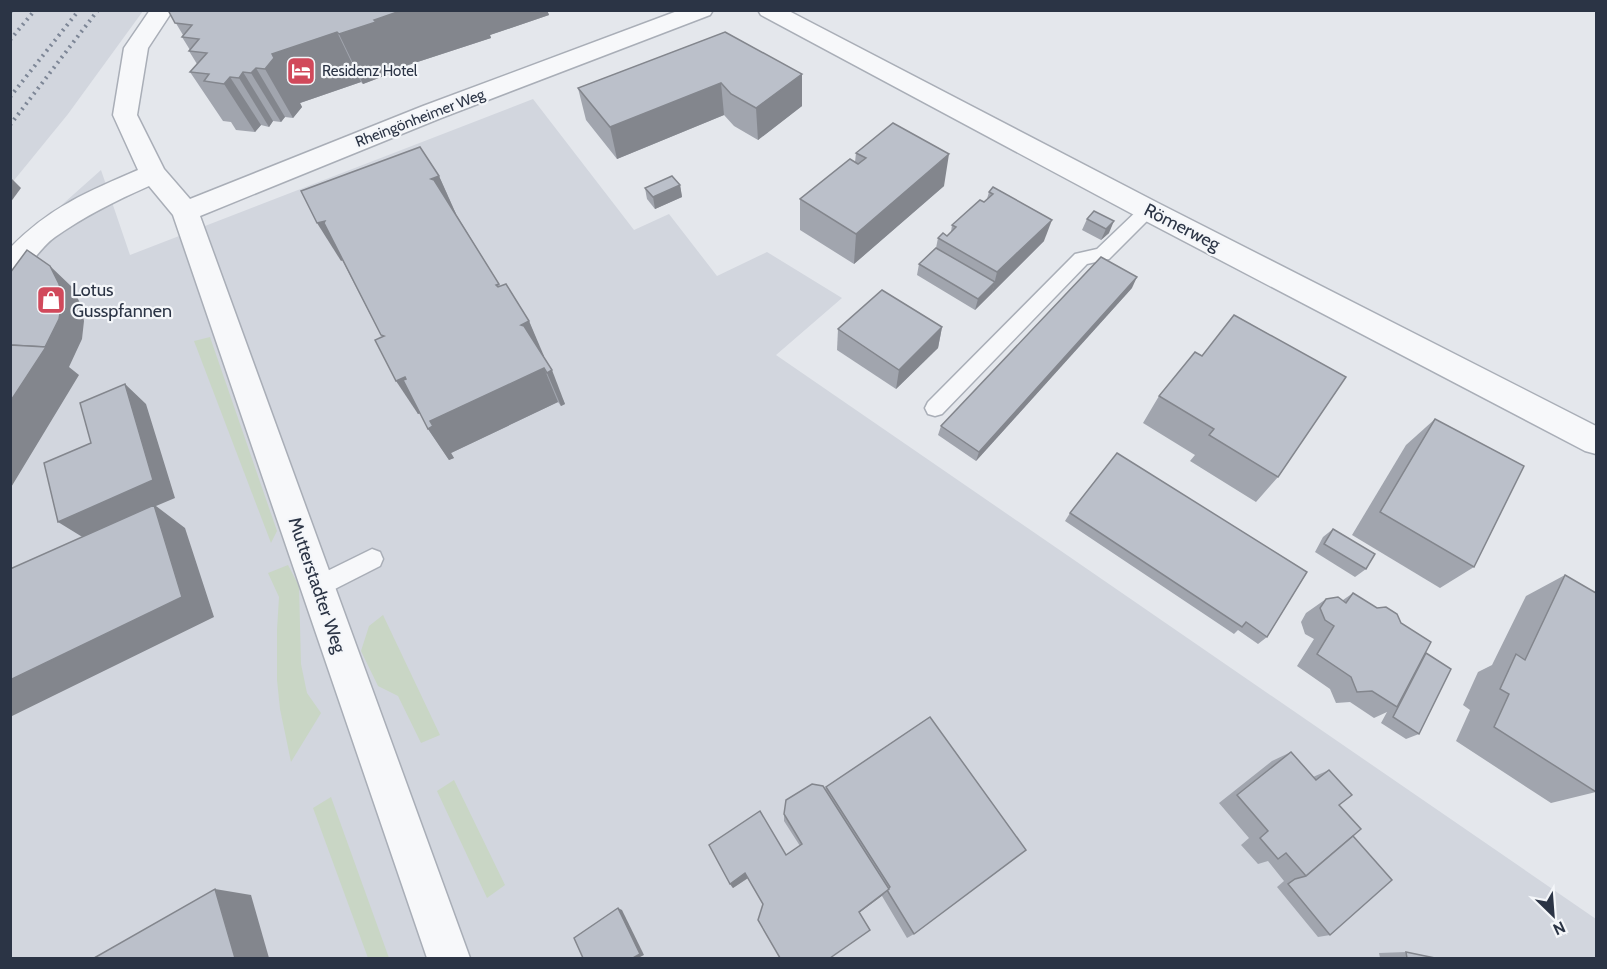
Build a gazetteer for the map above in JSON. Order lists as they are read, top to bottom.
{
  "streets": {
    "street": ["Rheingönheimer Weg", "Römerweg", "Mutterstadter Weg"]
  },
  "crossings": [
    ["Rheingönheimer Weg", "Mutterstadter Weg"]
  ],
  "places": {
    "hotel": ["Residenz Hotel"],
    "shop": ["Lotus Gusspfannen"]
  },
  "north": "bottom right"
}
